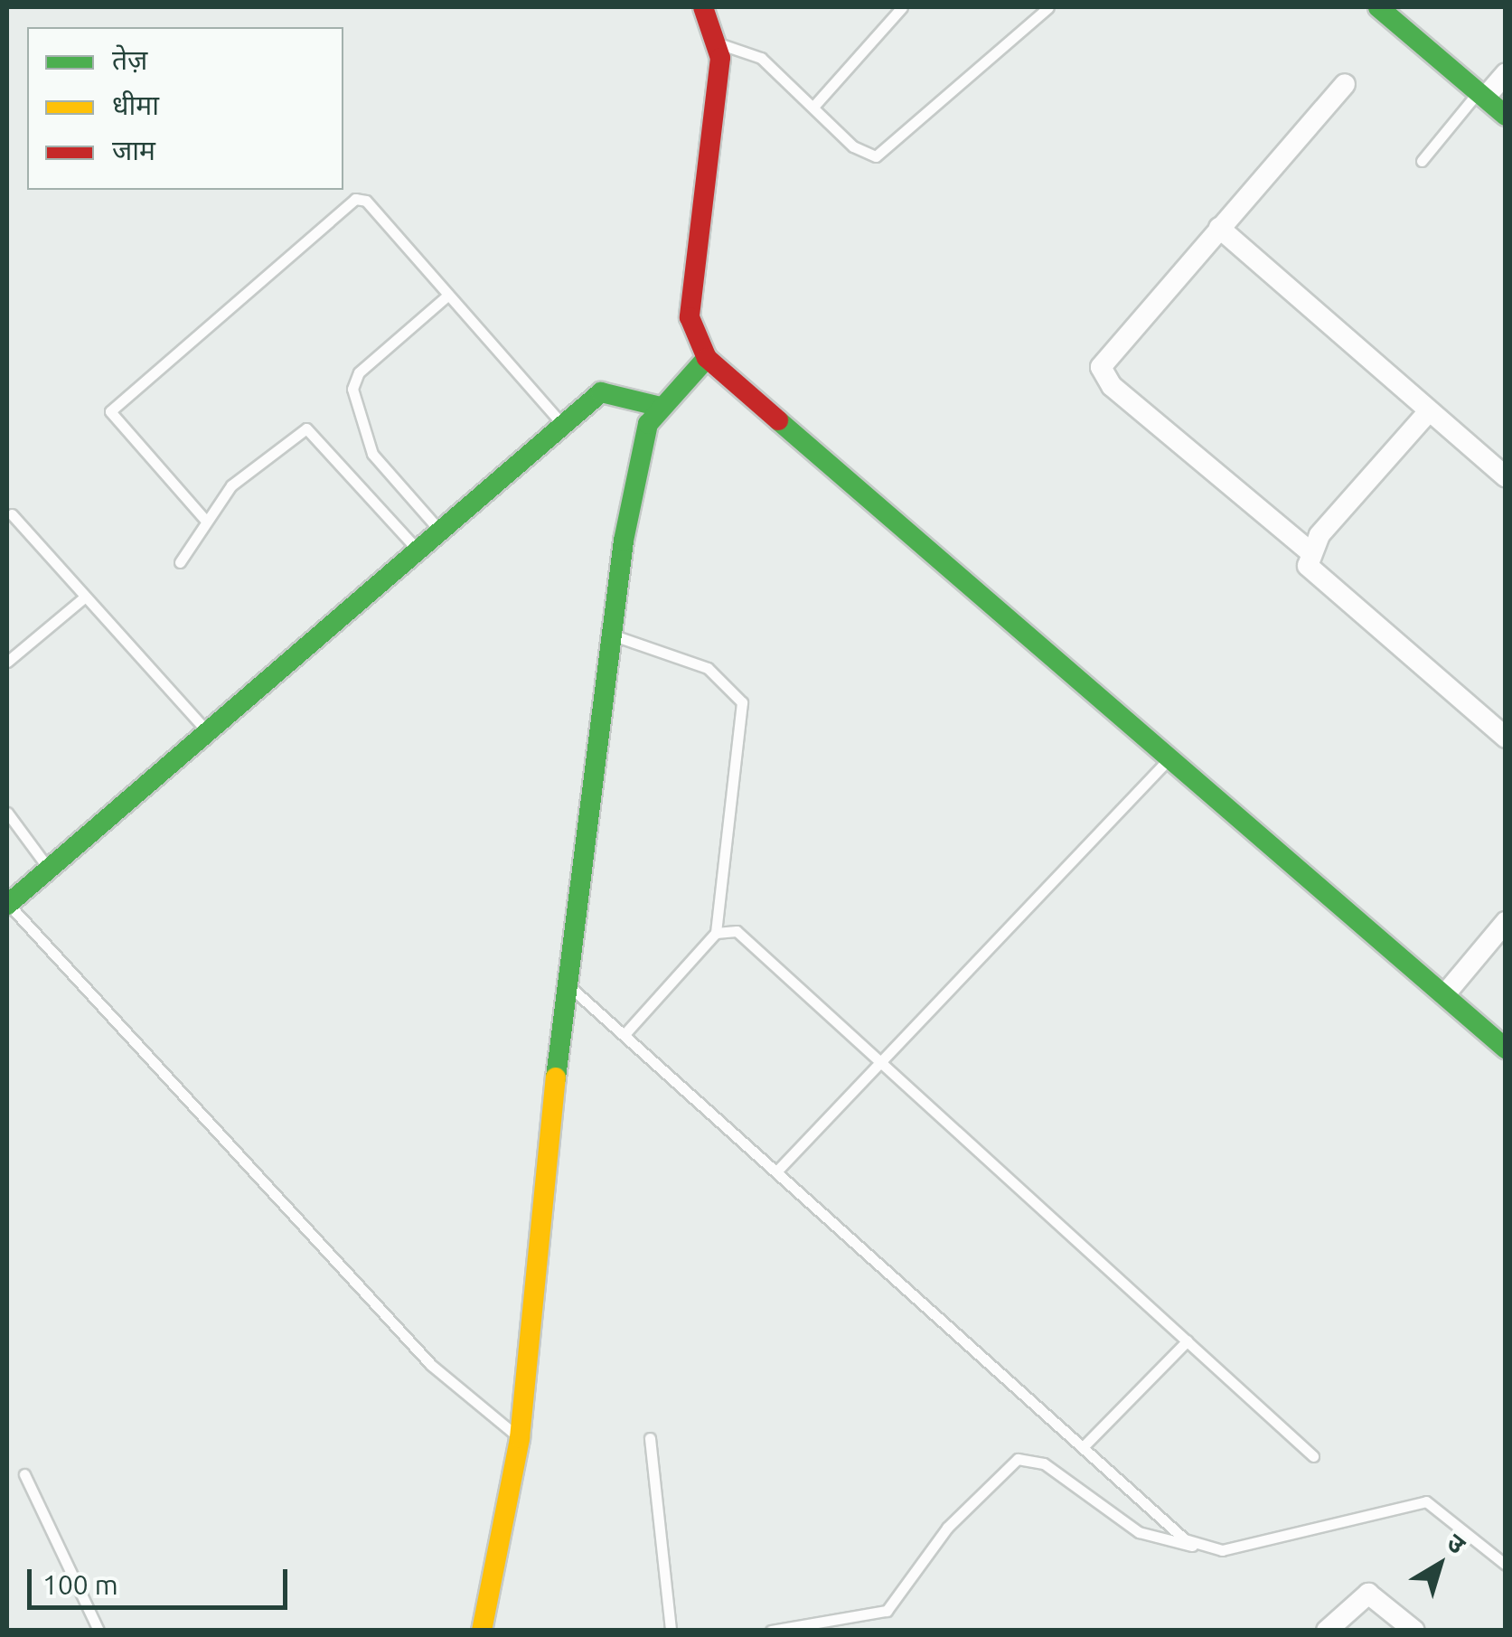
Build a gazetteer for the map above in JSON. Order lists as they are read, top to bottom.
{
  "legend": ["तेज़", "धीमा", "जाम"],
  "scale_bar": "100 m",
  "north": "top right"
}
